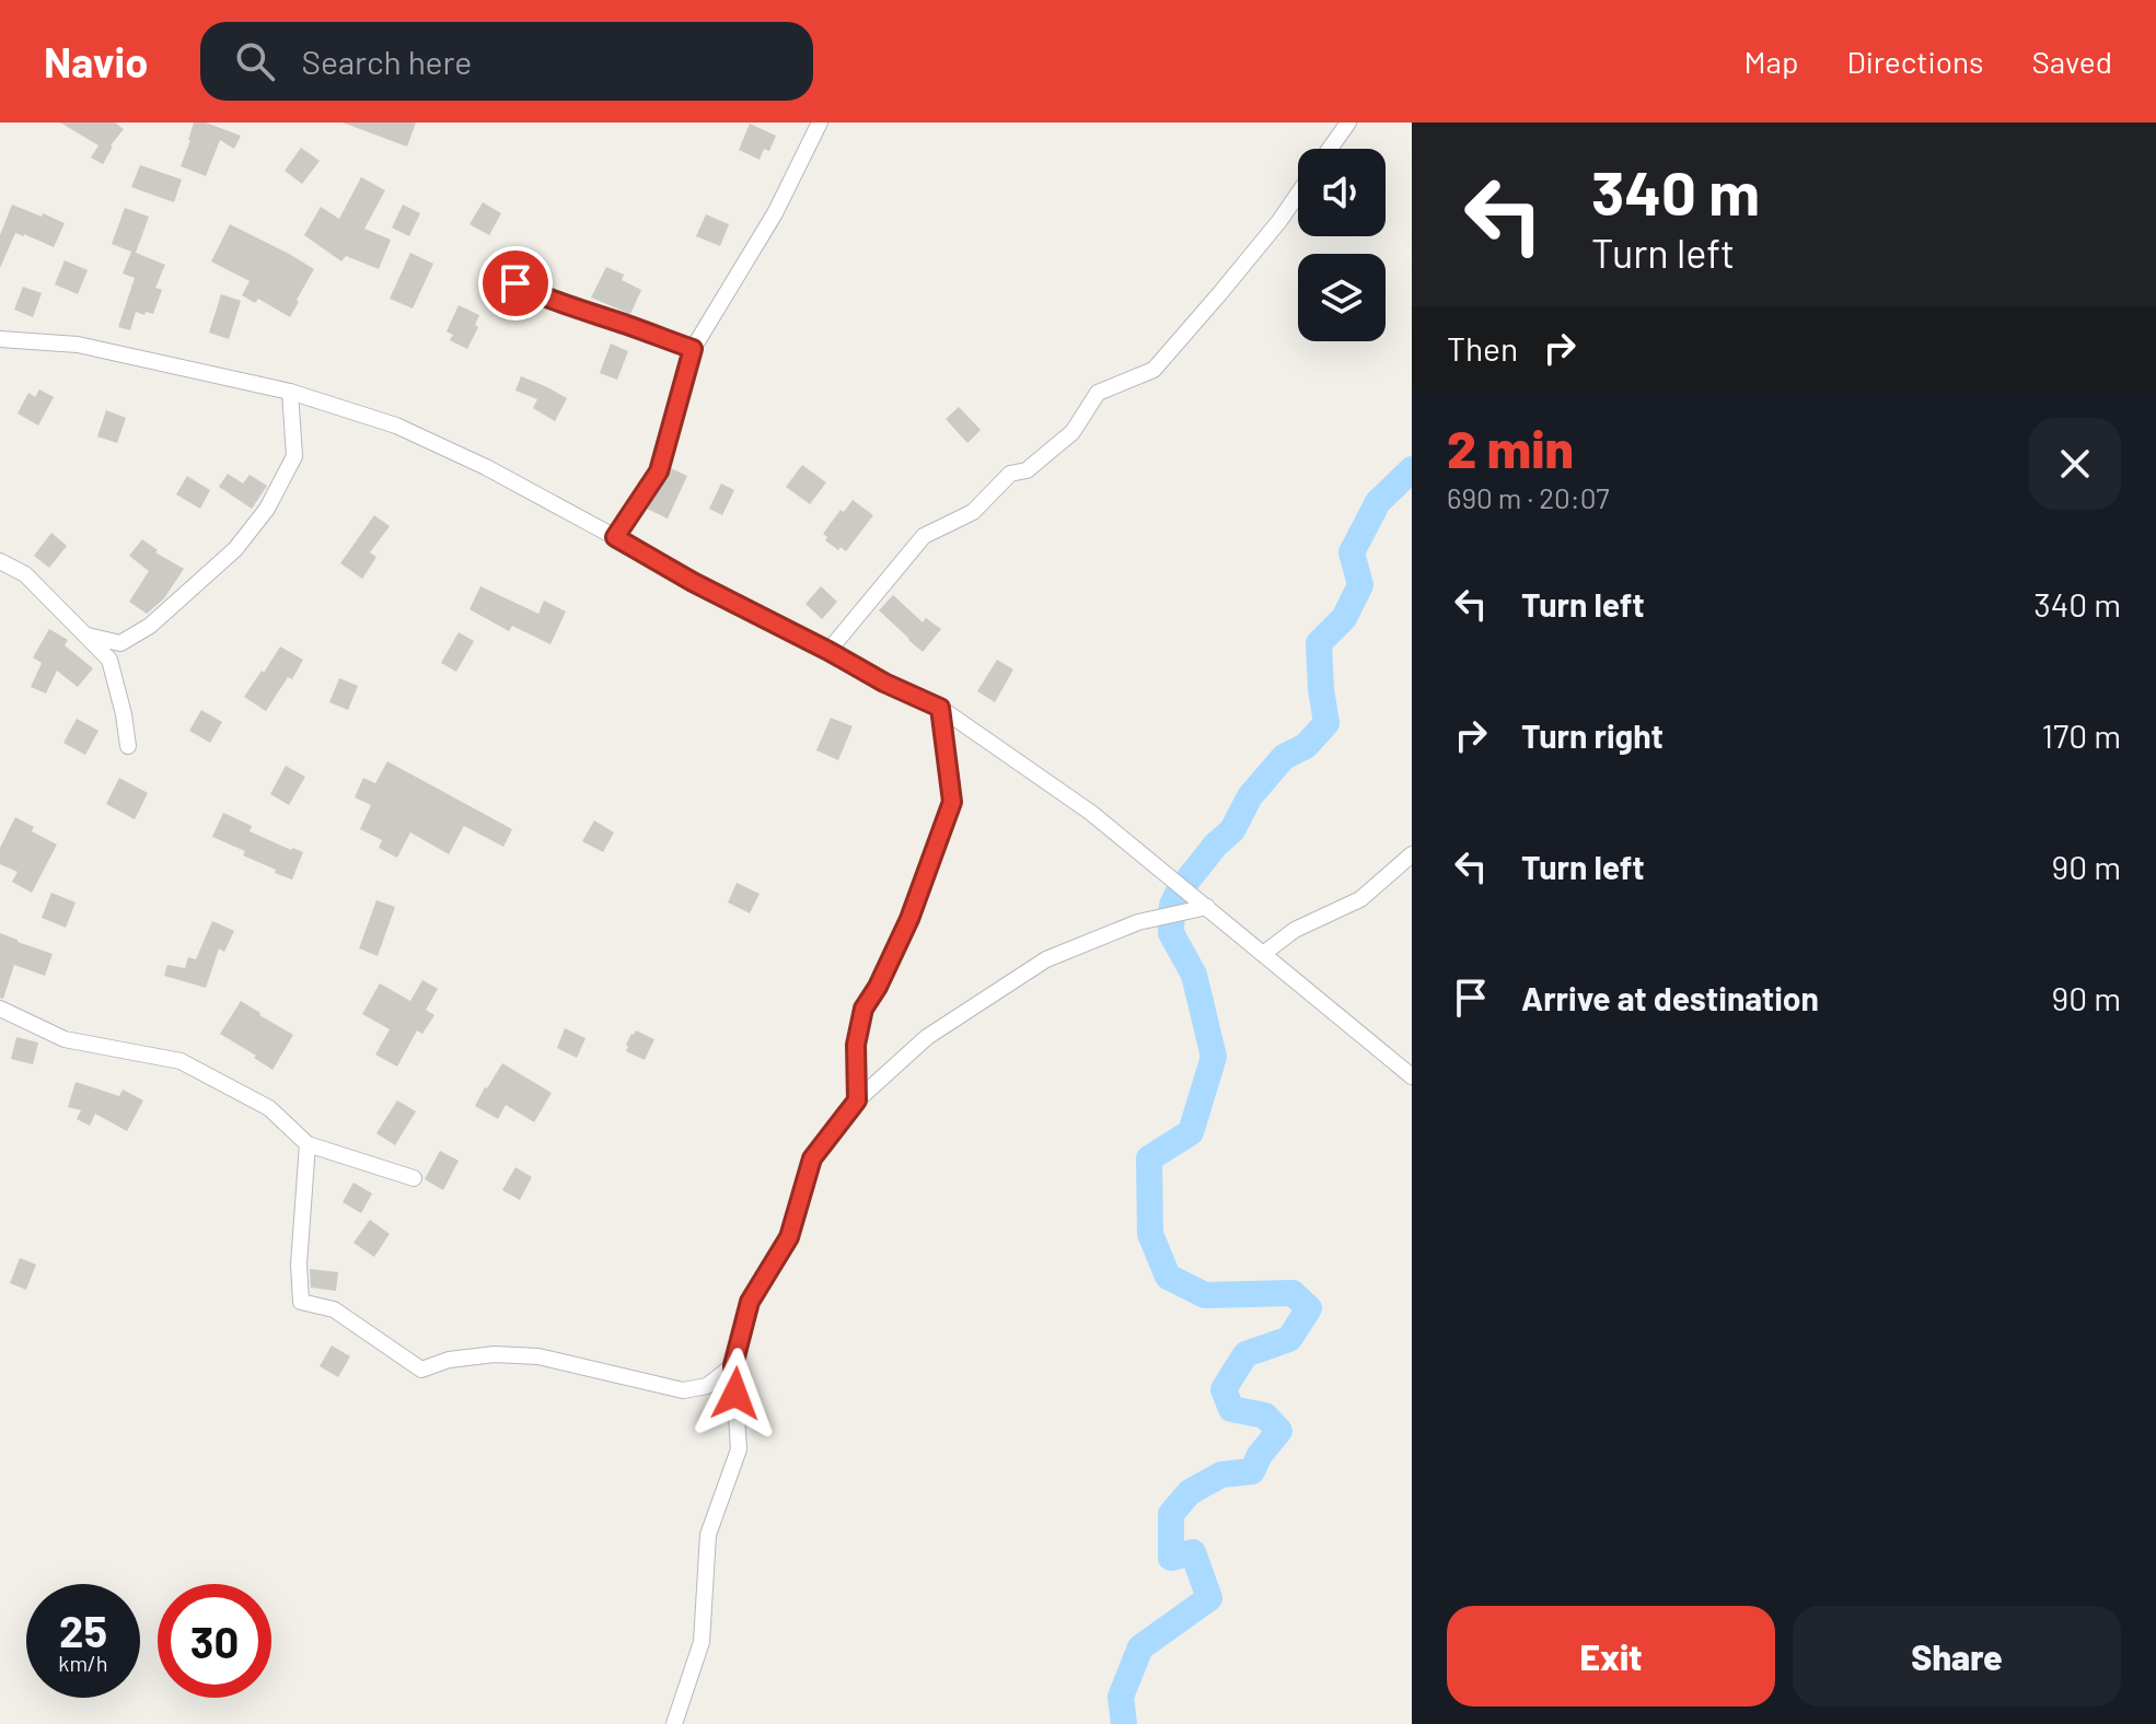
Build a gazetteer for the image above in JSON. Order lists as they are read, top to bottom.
{
  "page": {
    "header": "Navio",
    "search": "Search here",
    "nav": ["Map", "Directions", "Saved"],
    "turn": ["340 m", "Turn left"],
    "then": "Then",
    "heading": ["2 min", "690 m · 20:07"],
    "list": [
      {
        "name": "Turn left",
        "value": "340 m"
      },
      {
        "name": "Turn right",
        "value": "170 m"
      },
      {
        "name": "Turn left",
        "value": "90 m"
      },
      {
        "name": "Arrive at destination",
        "value": "90 m"
      }
    ],
    "speed": "25 km/h",
    "limit": "30",
    "buttons": ["Exit", "Share"]
  }
}
